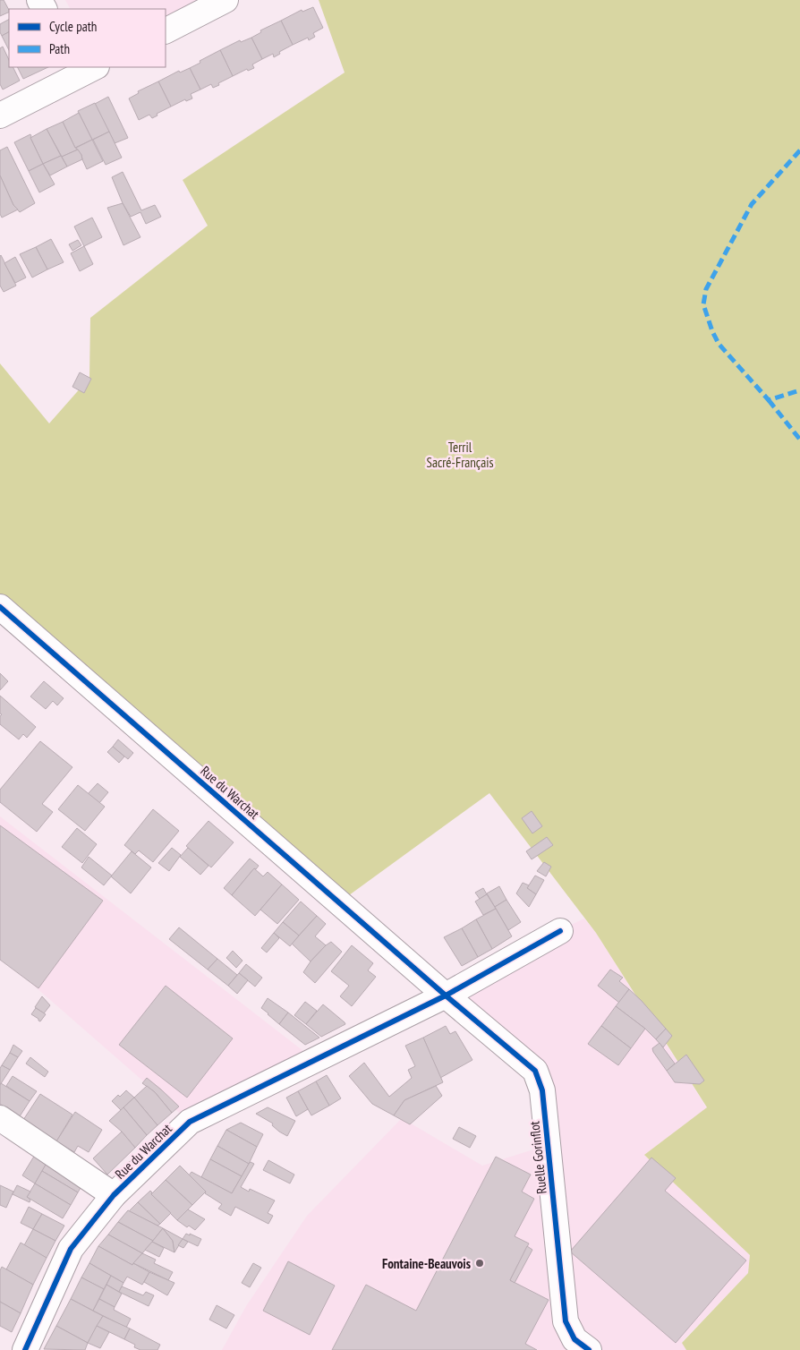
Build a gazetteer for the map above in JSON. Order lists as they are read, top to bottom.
{
  "streets": {
    "street": ["Rue du Warchat", "Ruelle Gorinflot"]
  },
  "crossings": [
    ["Rue du Warchat", "Ruelle Gorinflot"]
  ],
  "parks": ["Terril Sacré-Français"],
  "places": ["Fontaine-Beauvois"],
  "legend": ["Cycle path", "Path"]
}
